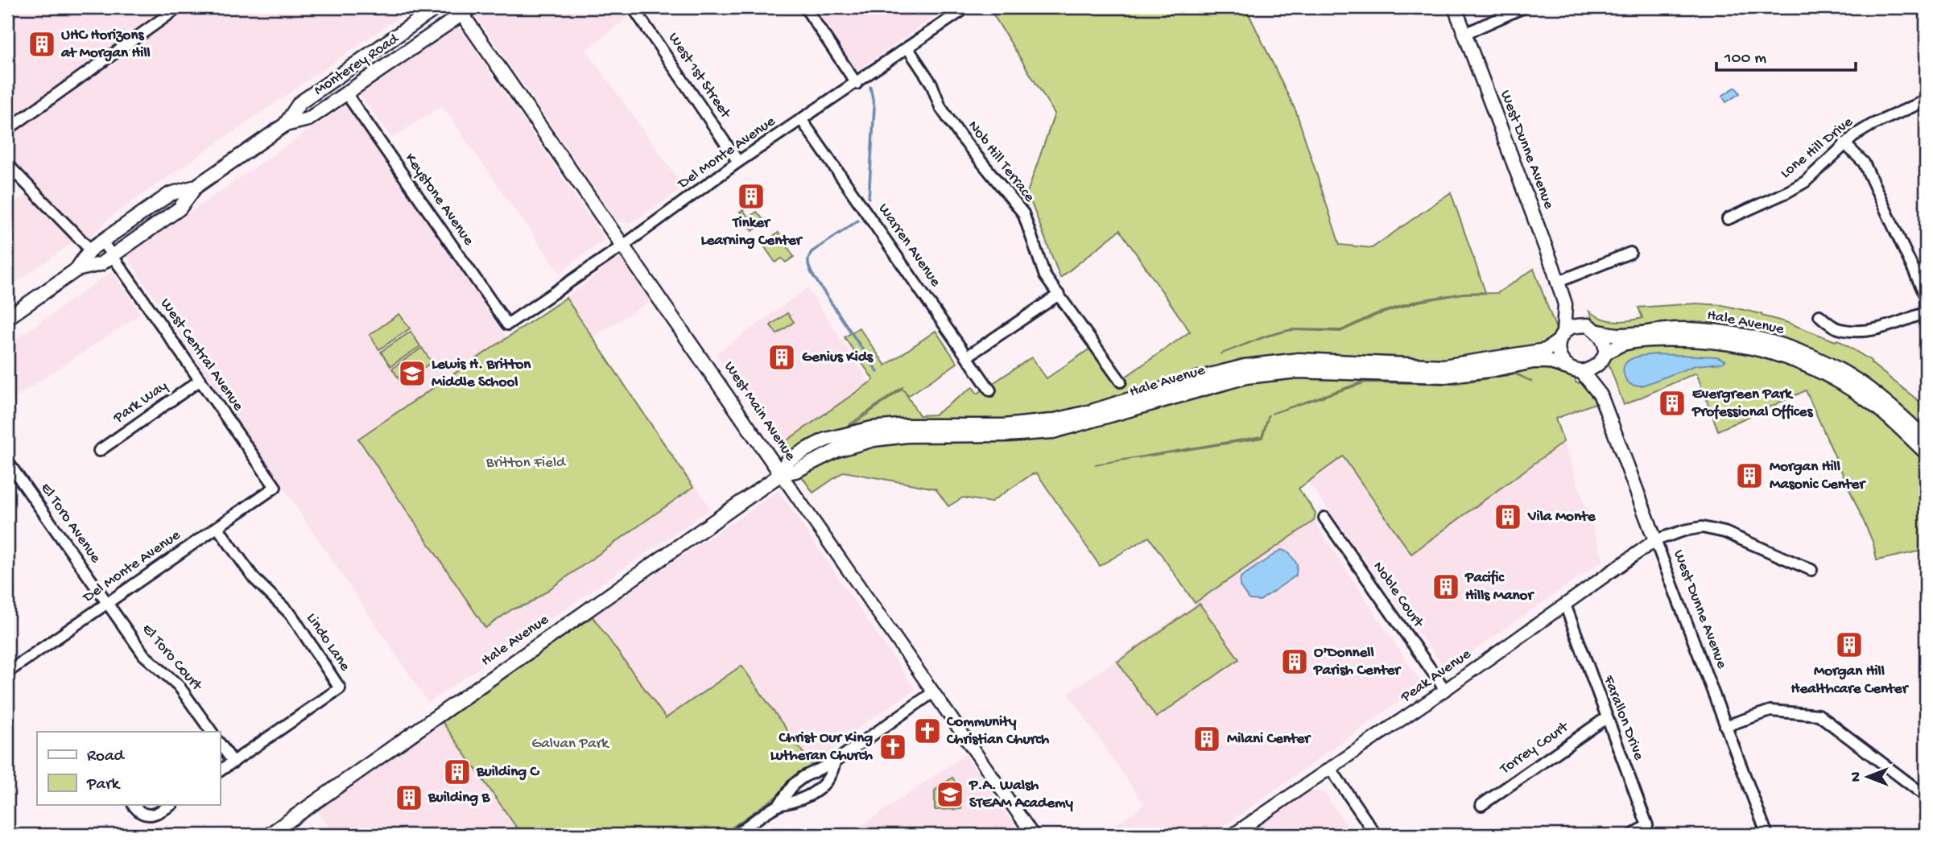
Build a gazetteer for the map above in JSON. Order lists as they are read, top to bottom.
{
  "streets": {
    "main road": [
      "Monterey Road",
      "West Dunne Avenue",
      "Hale Avenue",
      "West Main Avenue"
    ],
    "street": [
      "West 1st Street",
      "Lone Hill Drive",
      "Del Monte Avenue",
      "Nob Hill Terrace",
      "Keystone Avenue",
      "Warren Avenue",
      "West Central Avenue",
      "Park Way",
      "El Toro Avenue",
      "Noble Court",
      "Lindo Lane",
      "El Toro Court",
      "Peak Avenue",
      "Farallon Drive",
      "Torrey Court"
    ]
  },
  "crossings": [
    ["Monterey Road", "Keystone Avenue"],
    ["Monterey Road", "West Central Avenue"],
    ["Monterey Road", "West Main Avenue"],
    ["West 1st Street", "Del Monte Avenue"],
    ["West Dunne Avenue", "Hale Avenue"],
    ["West Dunne Avenue", "Peak Avenue"],
    ["Del Monte Avenue", "Nob Hill Terrace"],
    ["Del Monte Avenue", "Keystone Avenue"],
    ["Del Monte Avenue", "Warren Avenue"],
    ["Del Monte Avenue", "West Central Avenue"],
    ["Del Monte Avenue", "West Main Avenue"],
    ["Del Monte Avenue", "El Toro Avenue"],
    ["Del Monte Avenue", "Lindo Lane"],
    ["Del Monte Avenue", "El Toro Court"],
    ["Hale Avenue", "West Main Avenue"],
    ["West Central Avenue", "Park Way"],
    ["El Toro Avenue", "El Toro Court"],
    ["Noble Court", "Peak Avenue"],
    ["Peak Avenue", "Farallon Drive"],
    ["Farallon Drive", "Torrey Court"]
  ],
  "parks": ["Britton Field", "Galvan Park"],
  "places": {
    "building": [
      "UHC Horizons at Morgan Hill",
      "Tinker Learning Center",
      "Genius Kids",
      "Evergreen Park Professional Offices",
      "Morgan Hill Masonic Center",
      "Vila Monte",
      "Pacific Hills Manor",
      "Morgan Hill Healthcare Center",
      "O'Donnell Parish Center",
      "Milani Center",
      "Building C",
      "Building B"
    ],
    "school or university": ["Lewis H. Britton Middle School", "P.A. Walsh STEAM Academy"],
    "church": ["Community Christian Church", "Christ Our King Lutheran Church"]
  },
  "legend": ["Road", "Park"],
  "scale_bar": "100 m",
  "north": "left"
}
